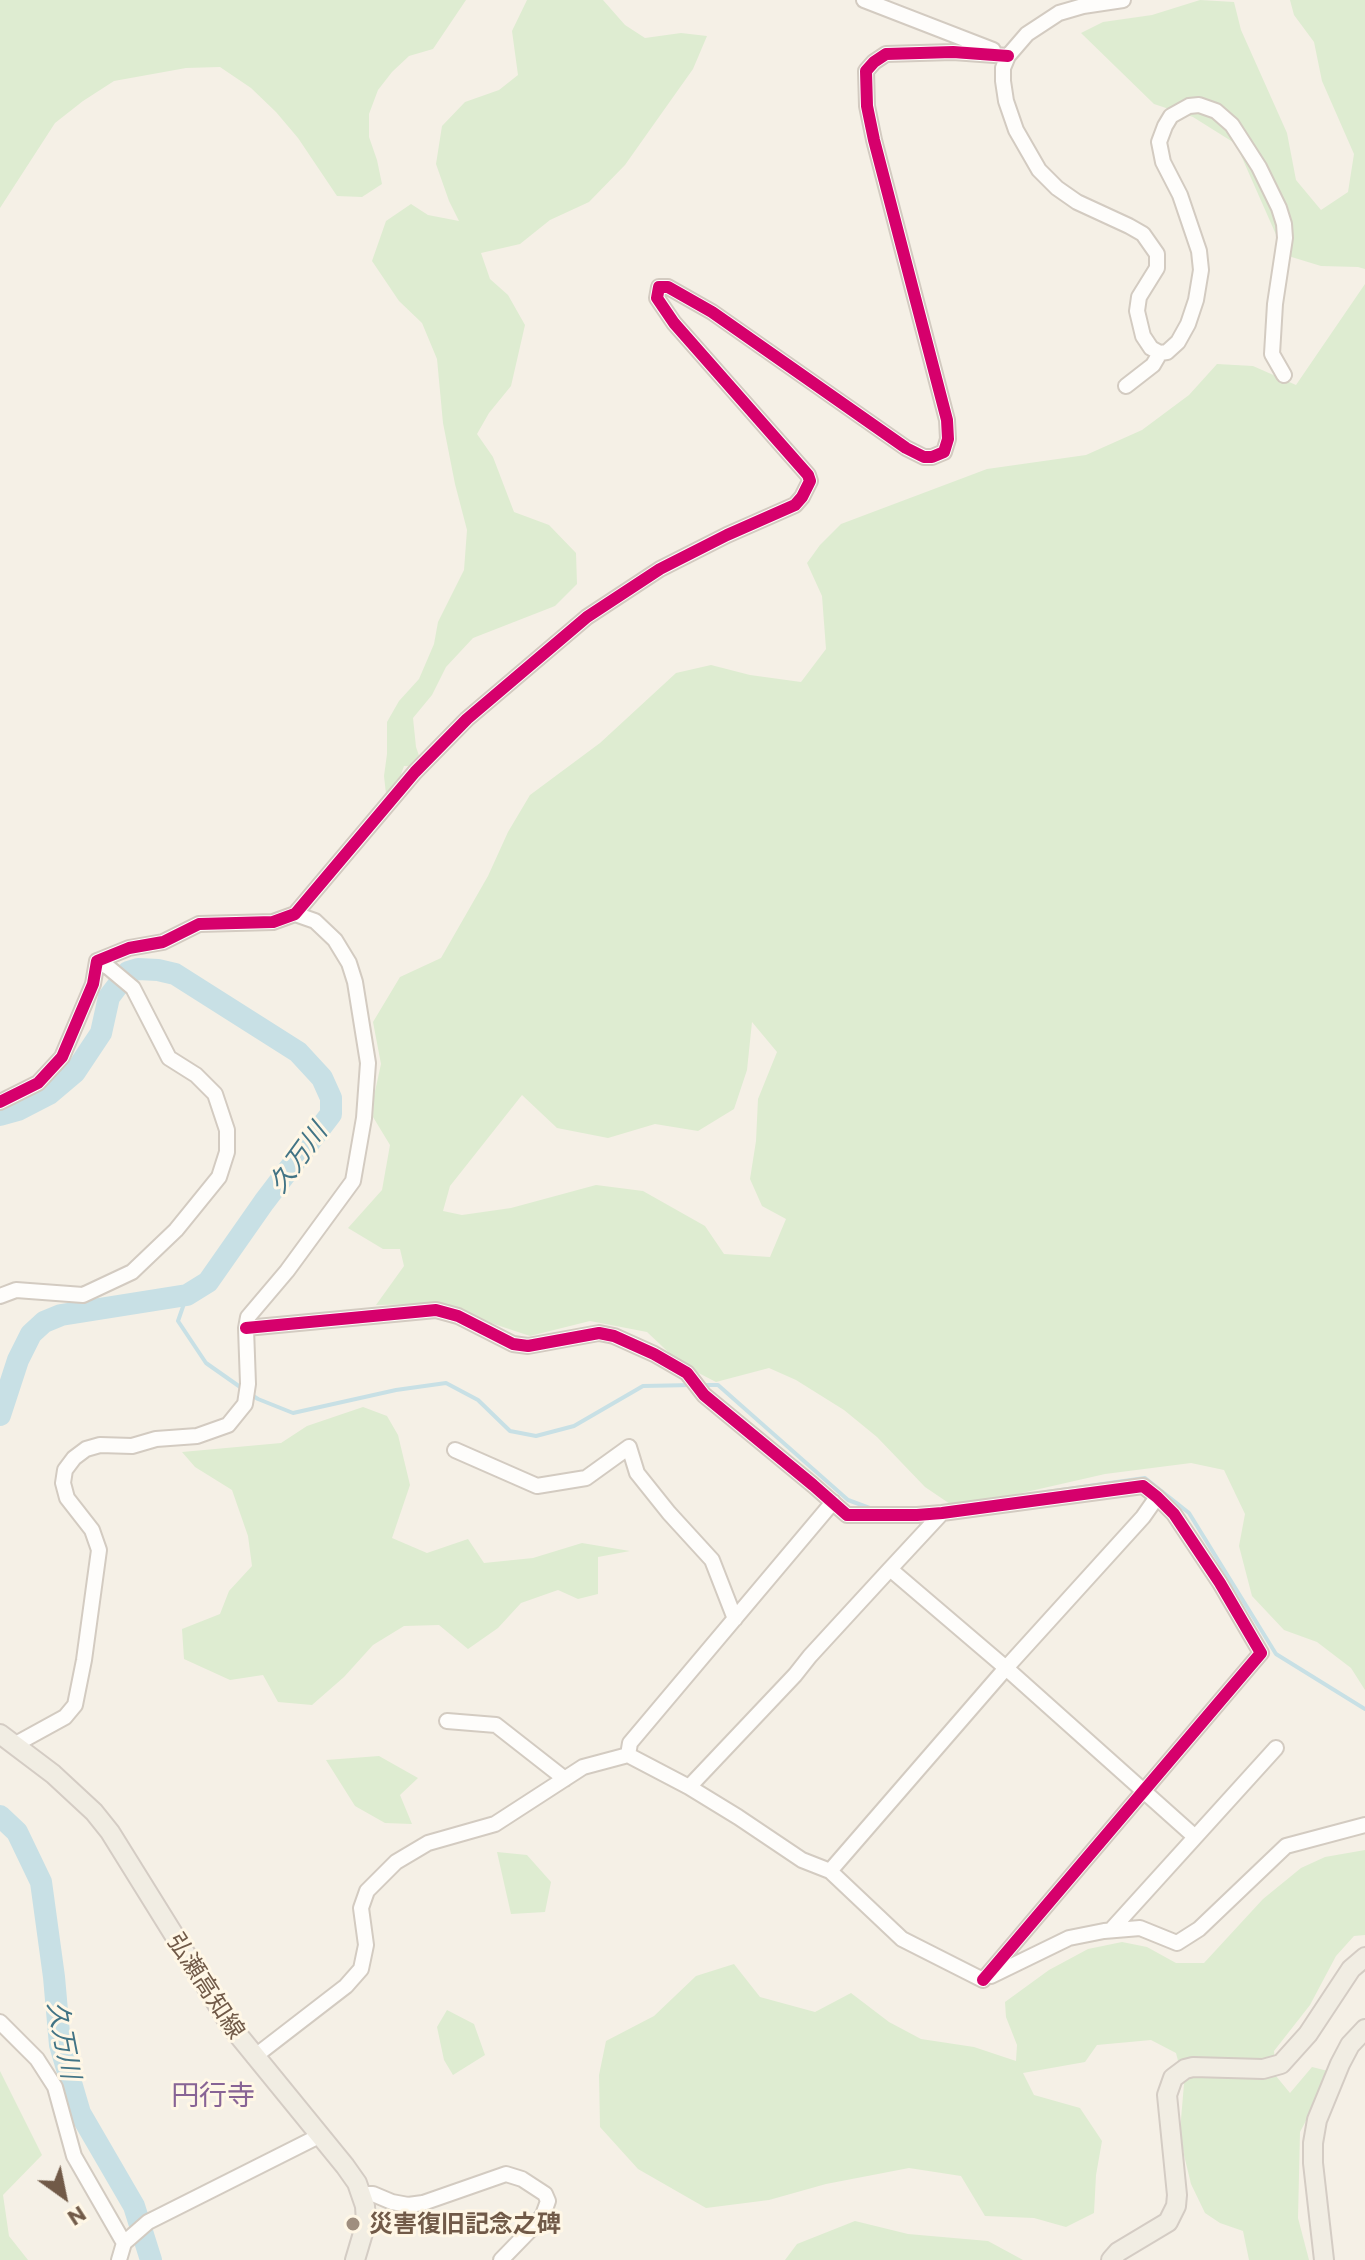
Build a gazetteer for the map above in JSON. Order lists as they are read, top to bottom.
{
  "streets": {
    "main road": ["弘瀬高知線"]
  },
  "districts": ["円行寺"],
  "water": ["久万川"],
  "places": ["災害復旧記念之碑"],
  "north": "bottom right"
}
